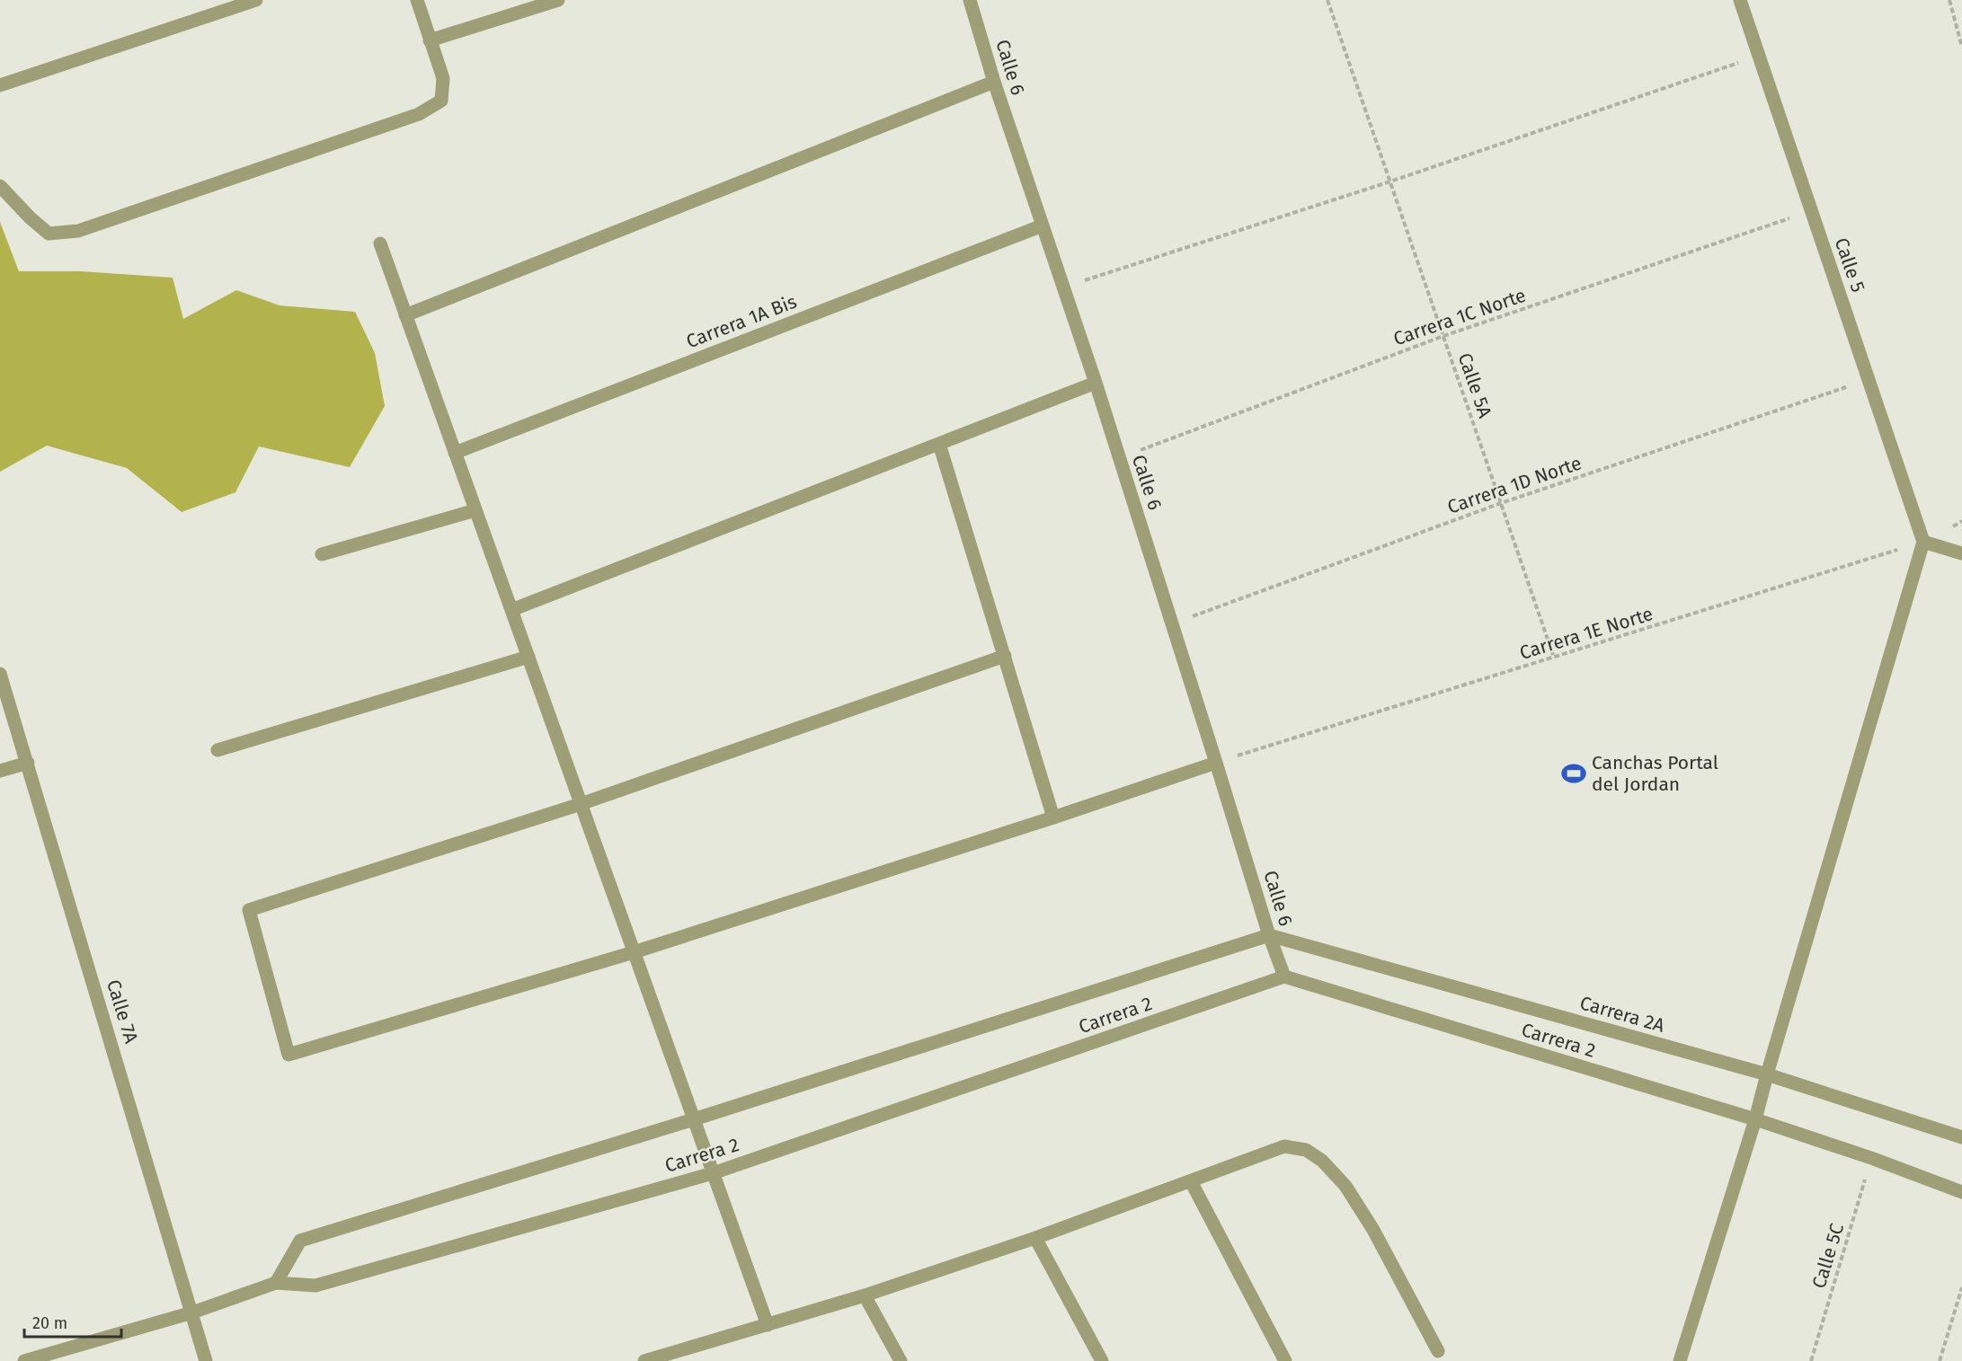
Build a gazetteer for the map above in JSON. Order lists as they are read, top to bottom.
{
  "streets": {
    "street": [
      "Calle 6",
      "Calle 5",
      "Carrera 1A Bis",
      "Calle 7A",
      "Carrera 2A",
      "Carrera 2"
    ],
    "path": [
      "Carrera 1C Norte",
      "Calle 5A",
      "Carrera 1D Norte",
      "Carrera 1E Norte",
      "Calle 5C"
    ]
  },
  "crossings": [
    ["Calle 6", "Carrera 1C Norte"],
    ["Calle 6", "Carrera 1A Bis"],
    ["Calle 6", "Carrera 1D Norte"],
    ["Calle 6", "Carrera 1E Norte"],
    ["Calle 6", "Carrera 2A"],
    ["Calle 6", "Carrera 2"],
    ["Calle 5", "Carrera 1C Norte"],
    ["Calle 5", "Carrera 1D Norte"],
    ["Calle 5", "Carrera 1E Norte"],
    ["Carrera 1C Norte", "Calle 5A"],
    ["Calle 5A", "Carrera 1D Norte"],
    ["Calle 5A", "Carrera 1E Norte"],
    ["Calle 7A", "Carrera 2"],
    ["Carrera 2A", "Carrera 2"],
    ["Carrera 2", "Calle 5C"]
  ],
  "places": {
    "sports": ["Canchas Portal del Jordan"]
  },
  "scale_bar": "20 m"
}
